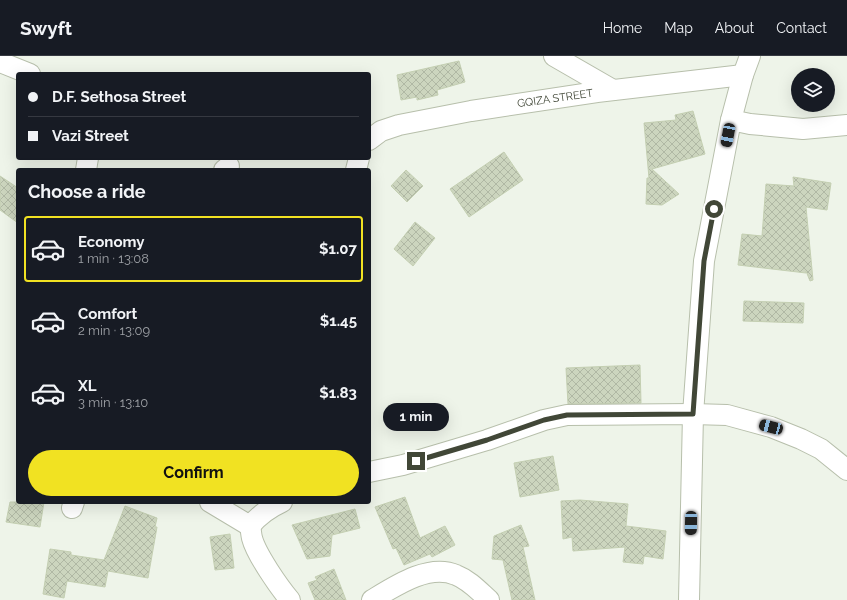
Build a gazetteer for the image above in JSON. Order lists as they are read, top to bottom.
{
  "streets": {
    "street": ["GQIZA STREET"]
  },
  "page": {
    "header": "Swyft",
    "nav": [
      "Home",
      "Map",
      "About",
      "Contact"
    ],
    "banner": ["D.F. Sethosa Street", "Vazi Street"],
    "heading": "Choose a ride",
    "list": [
      {
        "name": "Economy",
        "note": "1 min · 13:08",
        "value": "$1.07"
      },
      {
        "name": "Comfort",
        "note": "2 min · 13:09",
        "value": "$1.45"
      },
      {
        "name": "XL",
        "note": "3 min · 13:10",
        "value": "$1.83"
      }
    ],
    "bubble": "1 min",
    "buttons": "Confirm"
  }
}
